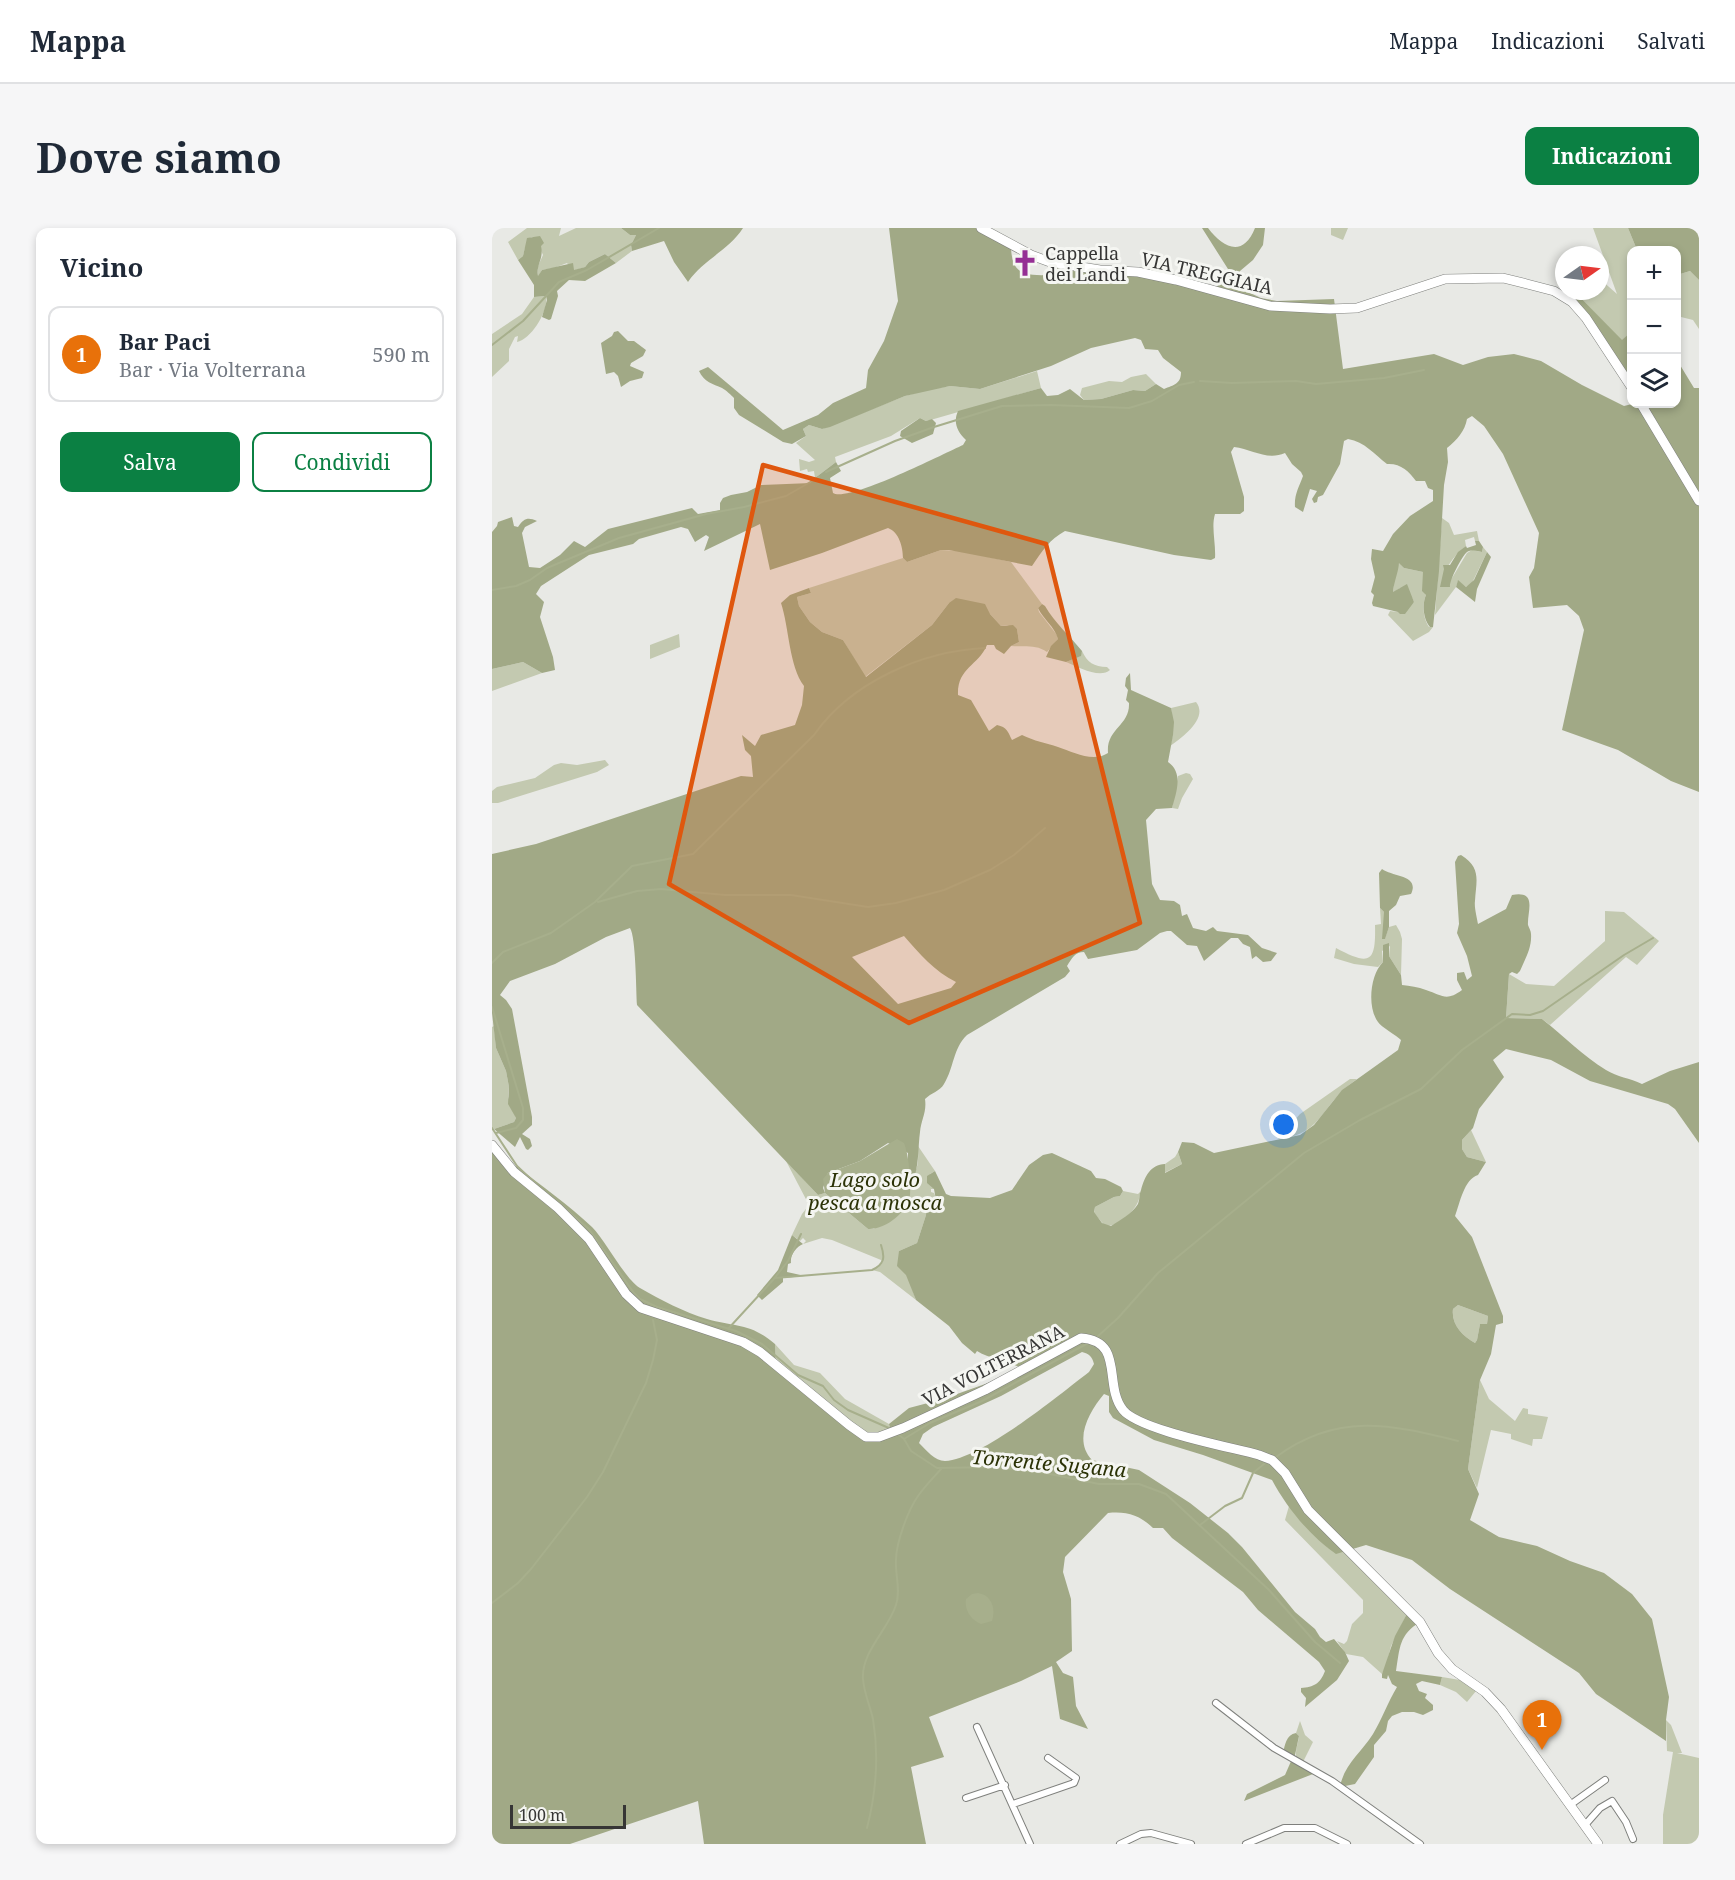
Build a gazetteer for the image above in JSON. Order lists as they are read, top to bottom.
{
  "streets": {
    "main road": ["VIA TREGGIAIA", "VIA VOLTERRANA"]
  },
  "water": ["Lago solo pesca a mosca", "Torrente Sugana"],
  "places": {
    "church": ["Cappella dei Landi"]
  },
  "scale_bar": "100 m",
  "north": "right",
  "page": {
    "header": "Mappa",
    "nav": ["Mappa", "Indicazioni", "Salvati"],
    "buttons": [
      "Indicazioni",
      ["Salva", "Condividi"]
    ],
    "title": "Dove siamo",
    "heading": "Vicino",
    "map_buttons": ["+", "−"],
    "list": [
      {
        "mark": "1",
        "name": "Bar Paci",
        "note": "Bar · Via Volterrana",
        "value": "590 m"
      }
    ],
    "pins": "1",
    "scale": "100 m"
  }
}
